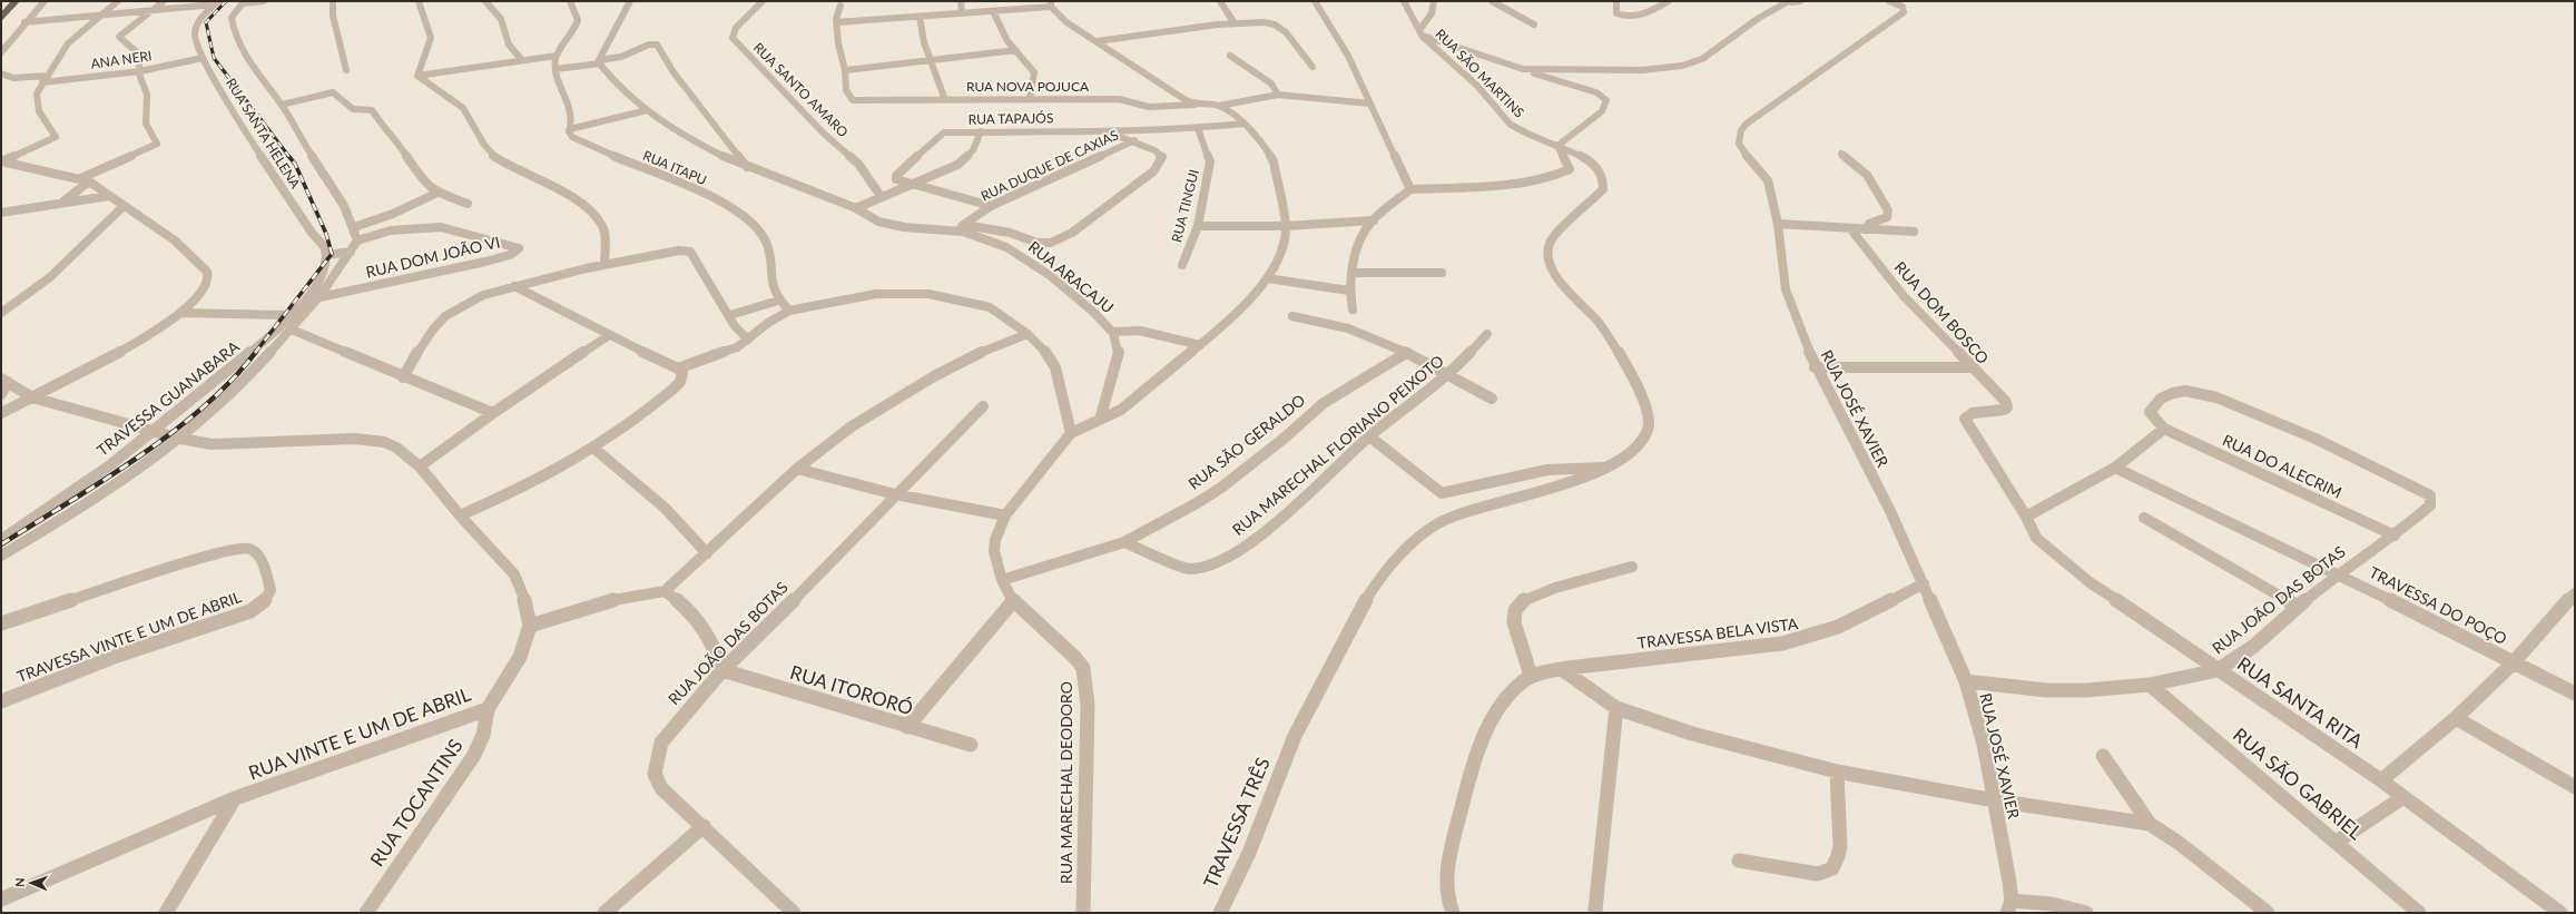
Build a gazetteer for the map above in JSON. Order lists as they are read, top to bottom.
{
  "streets": {
    "street": [
      "ANA NERI",
      "RUA SÃO MARTINS",
      "RUA NOVA POJUCA",
      "RUA SANTO AMARO",
      "RUA TAPAJÓS",
      "RUA SANTA HELENA",
      "RUA DUQUE DE CAXIAS",
      "RUA ITAPU",
      "RUA TINGUI",
      "RUA DOM JOÃO VI",
      "RUA ARACAJU",
      "RUA DOM BOSCO",
      "TRAVESSA GUANABARA",
      "RUA JOSÉ XAVIER",
      "RUA SÃO GERALDO",
      "RUA MARECHAL FLORIANO PEIXOTO",
      "RUA DO ALECRIM",
      "RUA JOÃO DAS BOTAS",
      "TRAVESSA DO POÇO",
      "TRAVESSA BELA VISTA",
      "TRAVESSA VINTE E UM DE ABRIL",
      "RUA ITORORÓ",
      "RUA SANTA RITA",
      "RUA VINTE E UM DE ABRIL",
      "RUA MARECHAL DEODORO",
      "RUA SÃO GABRIEL",
      "RUA TOCANTINS",
      "TRAVESSA TRÊS"
    ]
  },
  "crossings": [
    ["ANA NERI", "RUA SANTA HELENA"],
    ["RUA SÃO MARTINS", "TRAVESSA TRÊS"],
    ["RUA TAPAJÓS", "RUA DUQUE DE CAXIAS"],
    ["RUA TAPAJÓS", "RUA TINGUI"],
    ["RUA SANTA HELENA", "TRAVESSA GUANABARA"],
    ["RUA DUQUE DE CAXIAS", "RUA ARACAJU"],
    ["RUA DOM BOSCO", "RUA SANTA RITA"],
    ["TRAVESSA GUANABARA", "RUA VINTE E UM DE ABRIL"],
    ["RUA JOSÉ XAVIER", "RUA JOÃO DAS BOTAS"],
    ["RUA JOSÉ XAVIER", "TRAVESSA BELA VISTA"],
    ["RUA SÃO GERALDO", "RUA MARECHAL FLORIANO PEIXOTO"],
    ["RUA SÃO GERALDO", "RUA MARECHAL DEODORO"],
    ["RUA DO ALECRIM", "RUA JOÃO DAS BOTAS"],
    ["RUA JOÃO DAS BOTAS", "TRAVESSA DO POÇO"],
    ["RUA JOÃO DAS BOTAS", "RUA ITORORÓ"],
    ["RUA JOÃO DAS BOTAS", "RUA SANTA RITA"],
    ["RUA JOÃO DAS BOTAS", "RUA SÃO GABRIEL"],
    ["RUA VINTE E UM DE ABRIL", "RUA TOCANTINS"]
  ],
  "north": "left"
}
